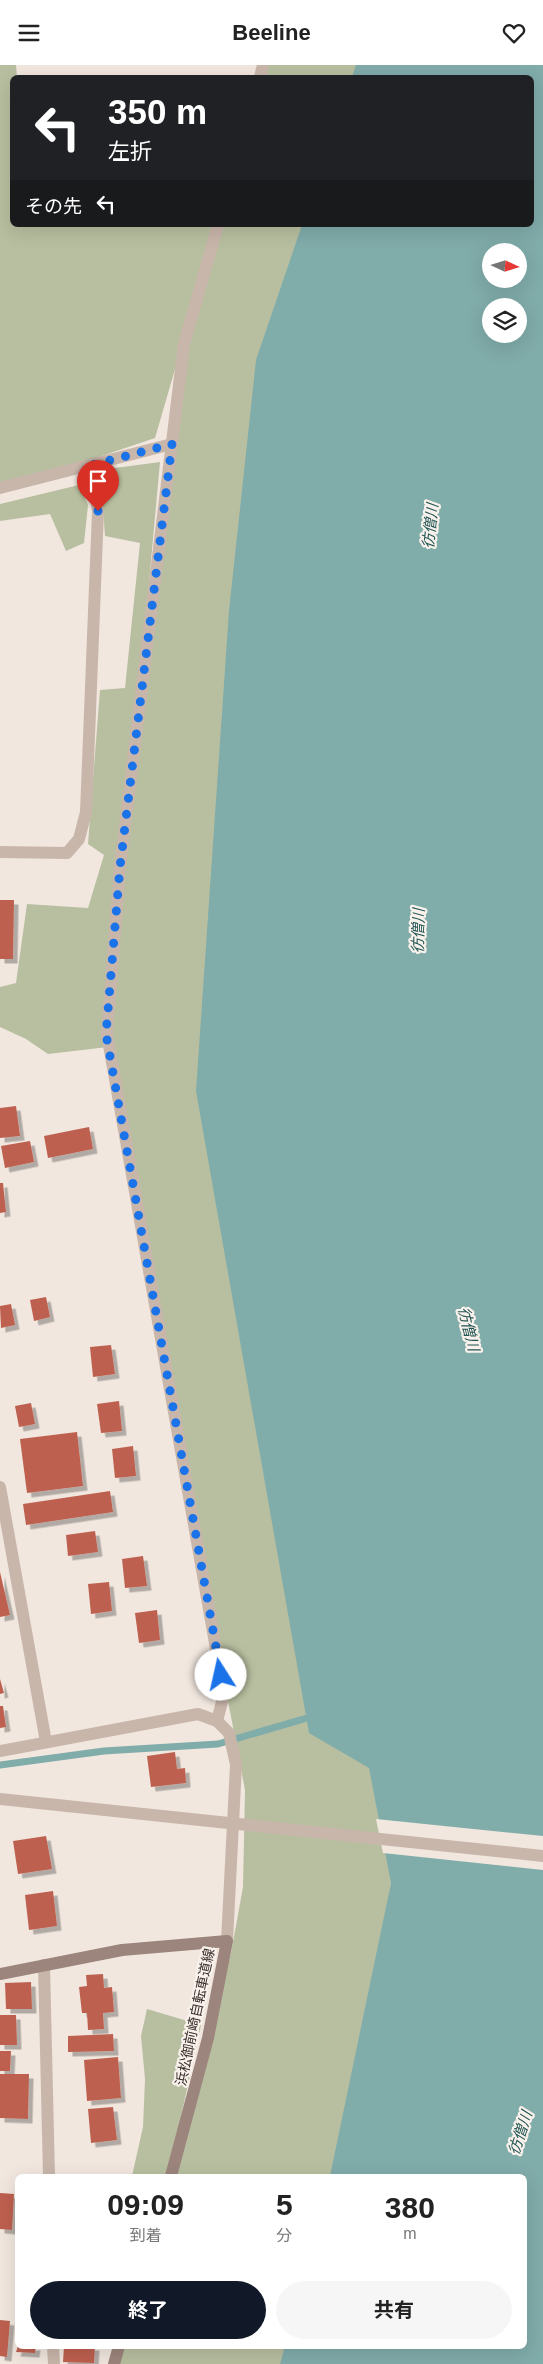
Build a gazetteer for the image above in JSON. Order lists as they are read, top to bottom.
{
  "streets": {
    "main road": ["浜松御前崎自転車道線"]
  },
  "water": ["彷僧川"],
  "north": "right",
  "page": {
    "header": "Beeline",
    "turn": ["350 m", "左折"],
    "then": "その先",
    "eta": [
      "09:09",
      "到着",
      "5",
      "分",
      "380",
      "m"
    ],
    "buttons": ["終了", "共有"]
  }
}
